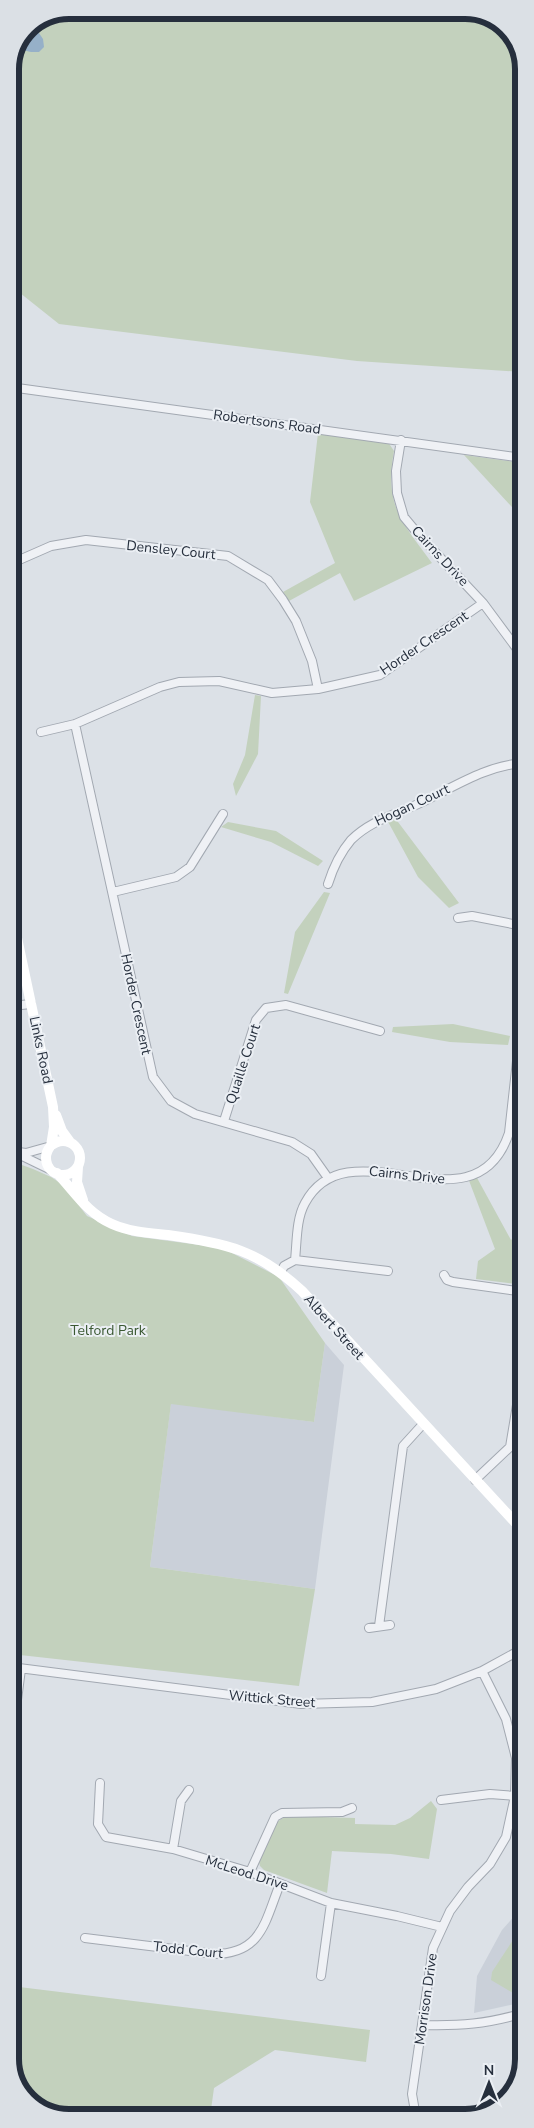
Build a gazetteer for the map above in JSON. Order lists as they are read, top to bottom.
{
  "streets": {
    "street": [
      "Robertsons Road",
      "Densley Court",
      "Cairns Drive",
      "Horder Crescent",
      "Hogan Court",
      "Links Road",
      "Quaille Court",
      "Albert Street",
      "Wittick Street",
      "McLeod Drive",
      "Todd Court",
      "Morrison Drive"
    ]
  },
  "crossings": [
    ["Robertsons Road", "Cairns Drive"],
    ["Densley Court", "Horder Crescent"],
    ["Cairns Drive", "Horder Crescent"],
    ["Horder Crescent", "Quaille Court"],
    ["Links Road", "Albert Street"],
    ["Wittick Street", "Morrison Drive"],
    ["McLeod Drive", "Todd Court"],
    ["McLeod Drive", "Morrison Drive"]
  ],
  "parks": ["Telford Park"],
  "north": "top"
}
